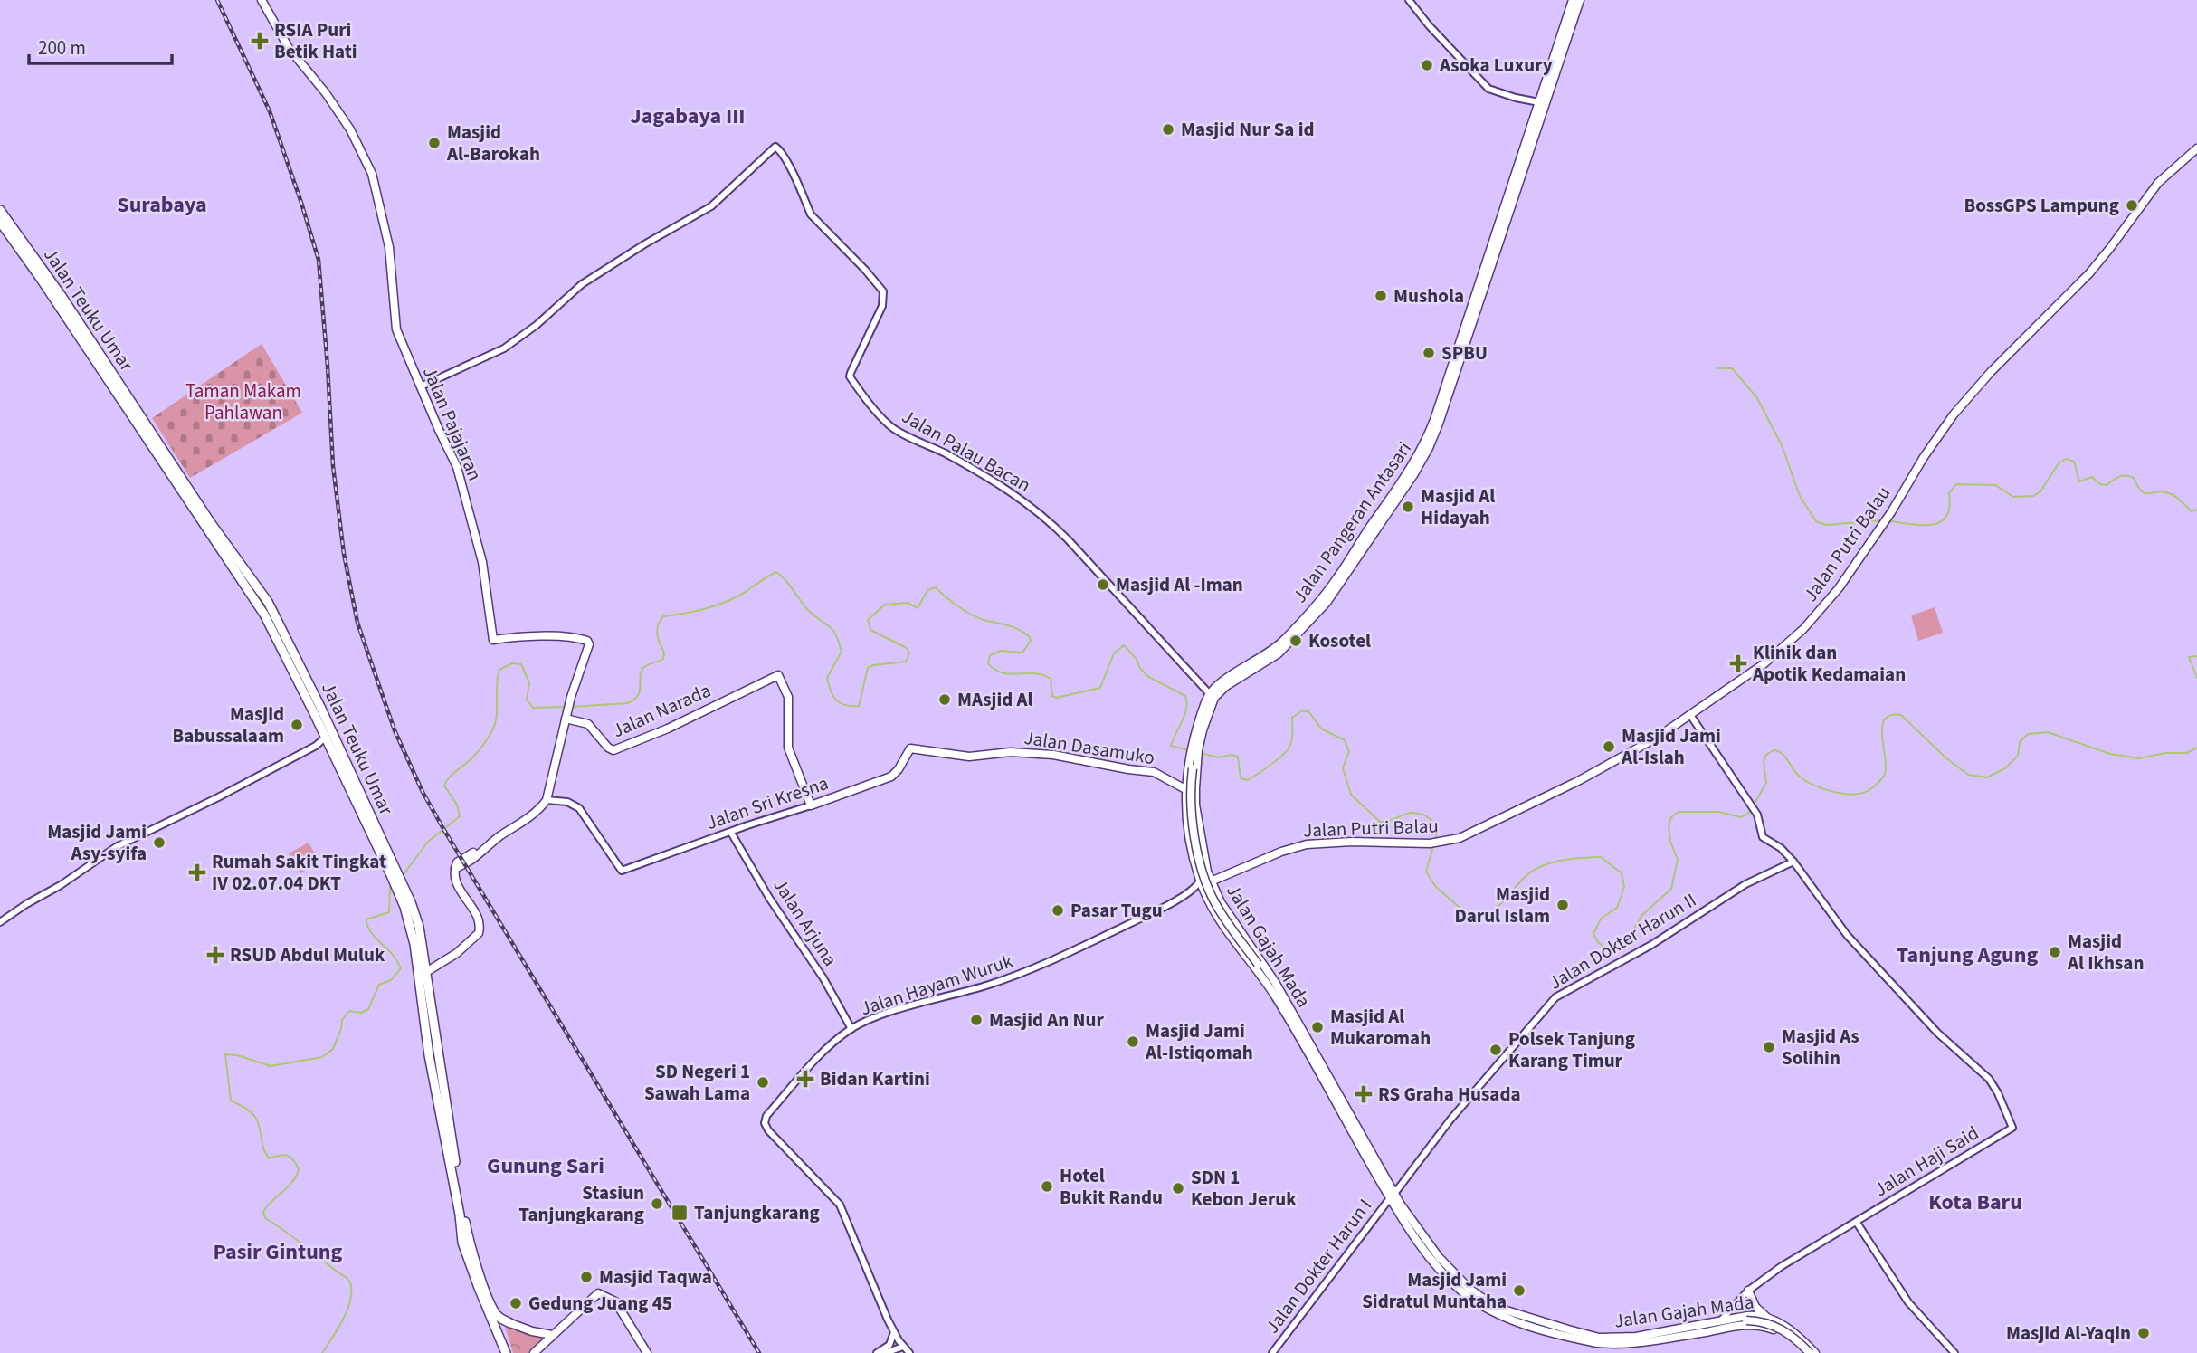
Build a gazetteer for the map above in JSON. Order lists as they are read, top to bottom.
{
  "streets": {
    "highway": ["Jalan Teuku Umar"],
    "main road": [
      "Jalan Pajajaran",
      "Jalan Pangeran Antasari",
      "Jalan Putri Balau",
      "Jalan Narada",
      "Jalan Dasamuko",
      "Jalan Sri Kresna",
      "Jalan Gajah Mada"
    ],
    "street": [
      "Jalan Palau Bacan",
      "Jalan Arjuna",
      "Jalan Dokter Harun II",
      "Jalan Hayam Wuruk",
      "Jalan Haji Said",
      "Jalan Dokter Harun I"
    ]
  },
  "crossings": [
    ["Jalan Pajajaran", "Jalan Palau Bacan"],
    ["Jalan Pajajaran", "Jalan Narada"],
    ["Jalan Pajajaran", "Jalan Sri Kresna"],
    ["Jalan Palau Bacan", "Jalan Pangeran Antasari"],
    ["Jalan Pangeran Antasari", "Jalan Putri Balau"],
    ["Jalan Pangeran Antasari", "Jalan Dasamuko"],
    ["Jalan Pangeran Antasari", "Jalan Gajah Mada"],
    ["Jalan Pangeran Antasari", "Jalan Hayam Wuruk"],
    ["Jalan Putri Balau", "Jalan Gajah Mada"],
    ["Jalan Narada", "Jalan Sri Kresna"],
    ["Jalan Dasamuko", "Jalan Sri Kresna"],
    ["Jalan Sri Kresna", "Jalan Arjuna"],
    ["Jalan Arjuna", "Jalan Hayam Wuruk"],
    ["Jalan Dokter Harun II", "Jalan Gajah Mada"],
    ["Jalan Dokter Harun II", "Jalan Haji Said"],
    ["Jalan Dokter Harun II", "Jalan Dokter Harun I"],
    ["Jalan Gajah Mada", "Jalan Hayam Wuruk"],
    ["Jalan Gajah Mada", "Jalan Haji Said"],
    ["Jalan Gajah Mada", "Jalan Dokter Harun I"]
  ],
  "districts": [
    "Jagabaya III",
    "Surabaya",
    "Tanjung Agung",
    "Gunung Sari",
    "Kota Baru",
    "Pasir Gintung"
  ],
  "parks": ["Taman Makam Pahlawan"],
  "places": {
    "health": [
      "RSIA Puri Betik Hati",
      "Klinik dan Apotik Kedamaian",
      "Rumah Sakit Tingkat IV 02.07.04 DKT",
      "RSUD Abdul Muluk",
      "Bidan Kartini",
      "RS Graha Husada"
    ],
    "other": [
      "Asoka Luxury",
      "Masjid Nur Sa id",
      "Masjid Al-Barokah",
      "BossGPS Lampung",
      "Mushola",
      "SPBU",
      "Masjid Al Hidayah",
      "Masjid Al -Iman",
      "Kosotel",
      "MAsjid Al",
      "Masjid Babussalaam",
      "Masjid Jami Al-Islah",
      "Masjid Jami Asy-syifa",
      "Masjid Darul Islam",
      "Pasar Tugu",
      "Masjid Al Ikhsan",
      "Masjid An Nur",
      "Masjid Al Mukaromah",
      "Masjid Jami Al-Istiqomah",
      "Masjid As Solihin",
      "Polsek Tanjung Karang Timur",
      "SD Negeri 1 Sawah Lama",
      "Hotel Bukit Randu",
      "SDN 1 Kebon Jeruk",
      "Stasiun Tanjungkarang",
      "Masjid Taqwa",
      "Masjid Jami Sidratul Muntaha",
      "Gedung Juang 45",
      "Masjid Al-Yaqin"
    ],
    "transit": ["Tanjungkarang"]
  },
  "scale_bar": "200 m"
}
